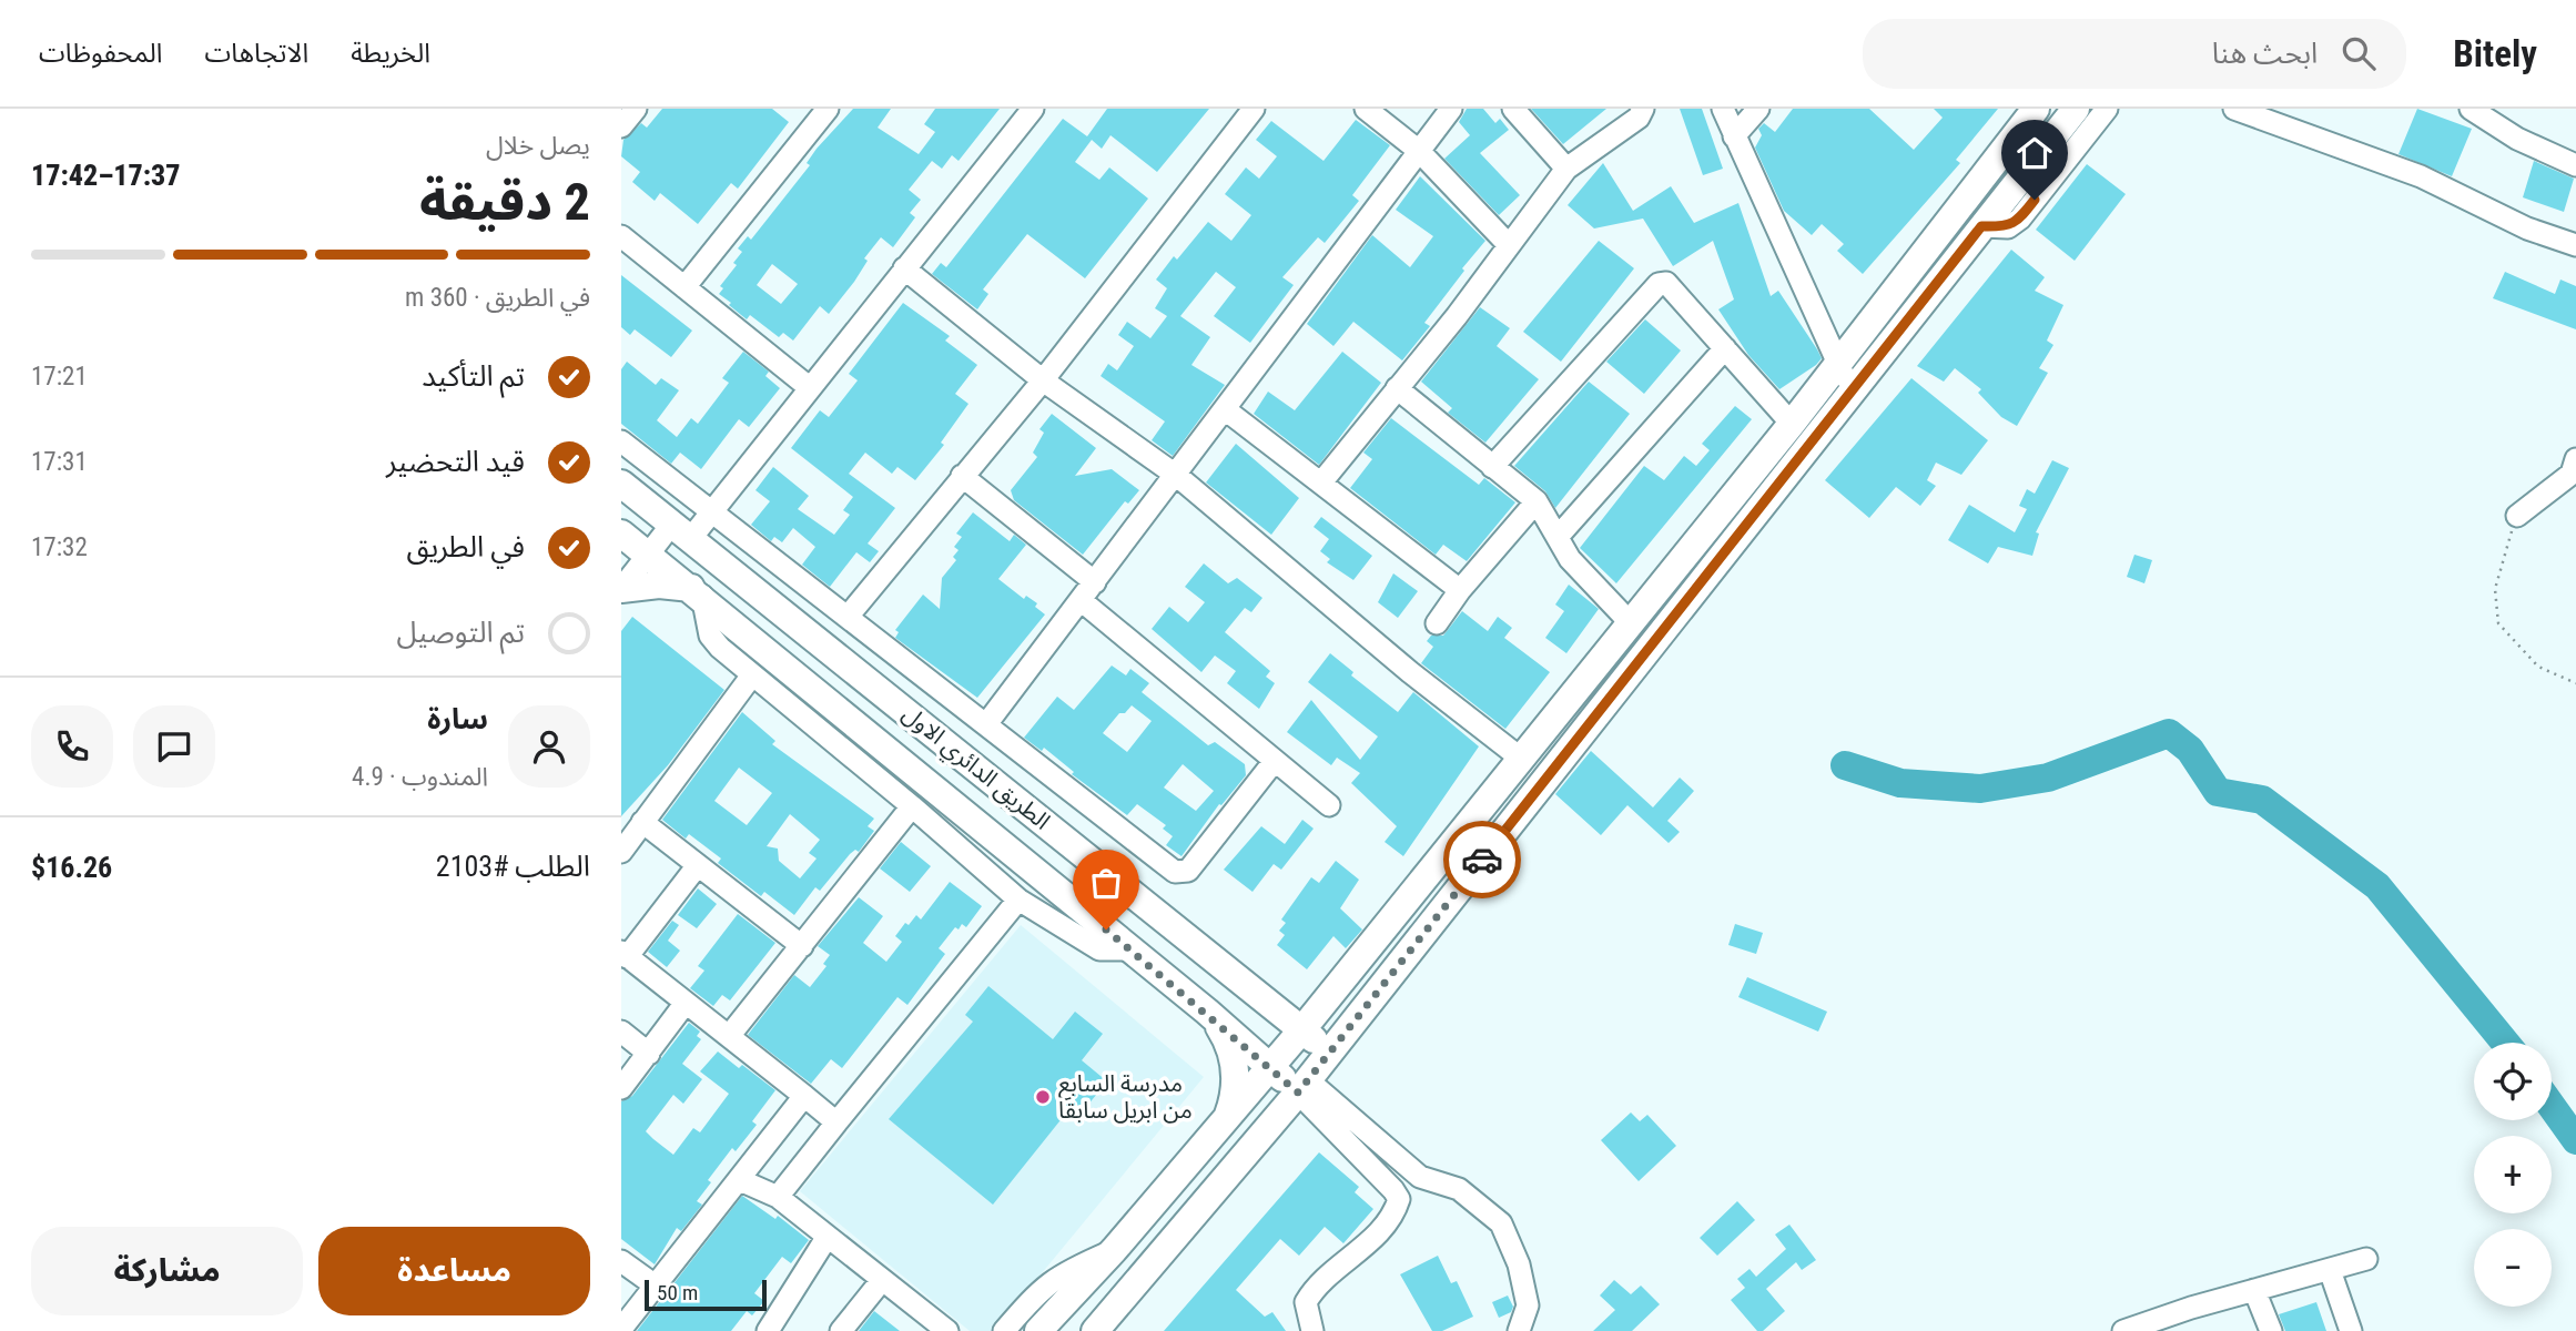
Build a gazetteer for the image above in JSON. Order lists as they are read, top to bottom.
{
  "streets": {
    "main road": ["الطريق الدائري الاول"]
  },
  "places": ["مدرسة السابع من ابريل سابقا"],
  "scale_bar": "50 m",
  "page": {
    "header": "Bitely",
    "search": "ابحث هنا",
    "nav": ["الخريطة", "الاتجاهات", "المحفوظات"],
    "heading": ["2 دقيقة", "يصل خلال", "17:37–17:42"],
    "panel": [
      "سارة",
      "المندوب · 4.9",
      "الطلب #2103",
      "$16.26"
    ],
    "bar": "في الطريق · 360 m",
    "list": [
      ["تم التأكيد", "17:21"],
      ["قيد التحضير", "17:31"],
      ["في الطريق", "17:32"],
      "تم التوصيل"
    ],
    "map_buttons": ["+", "−"],
    "buttons": ["مساعدة", "مشاركة"],
    "scale": "50 m"
  }
}
